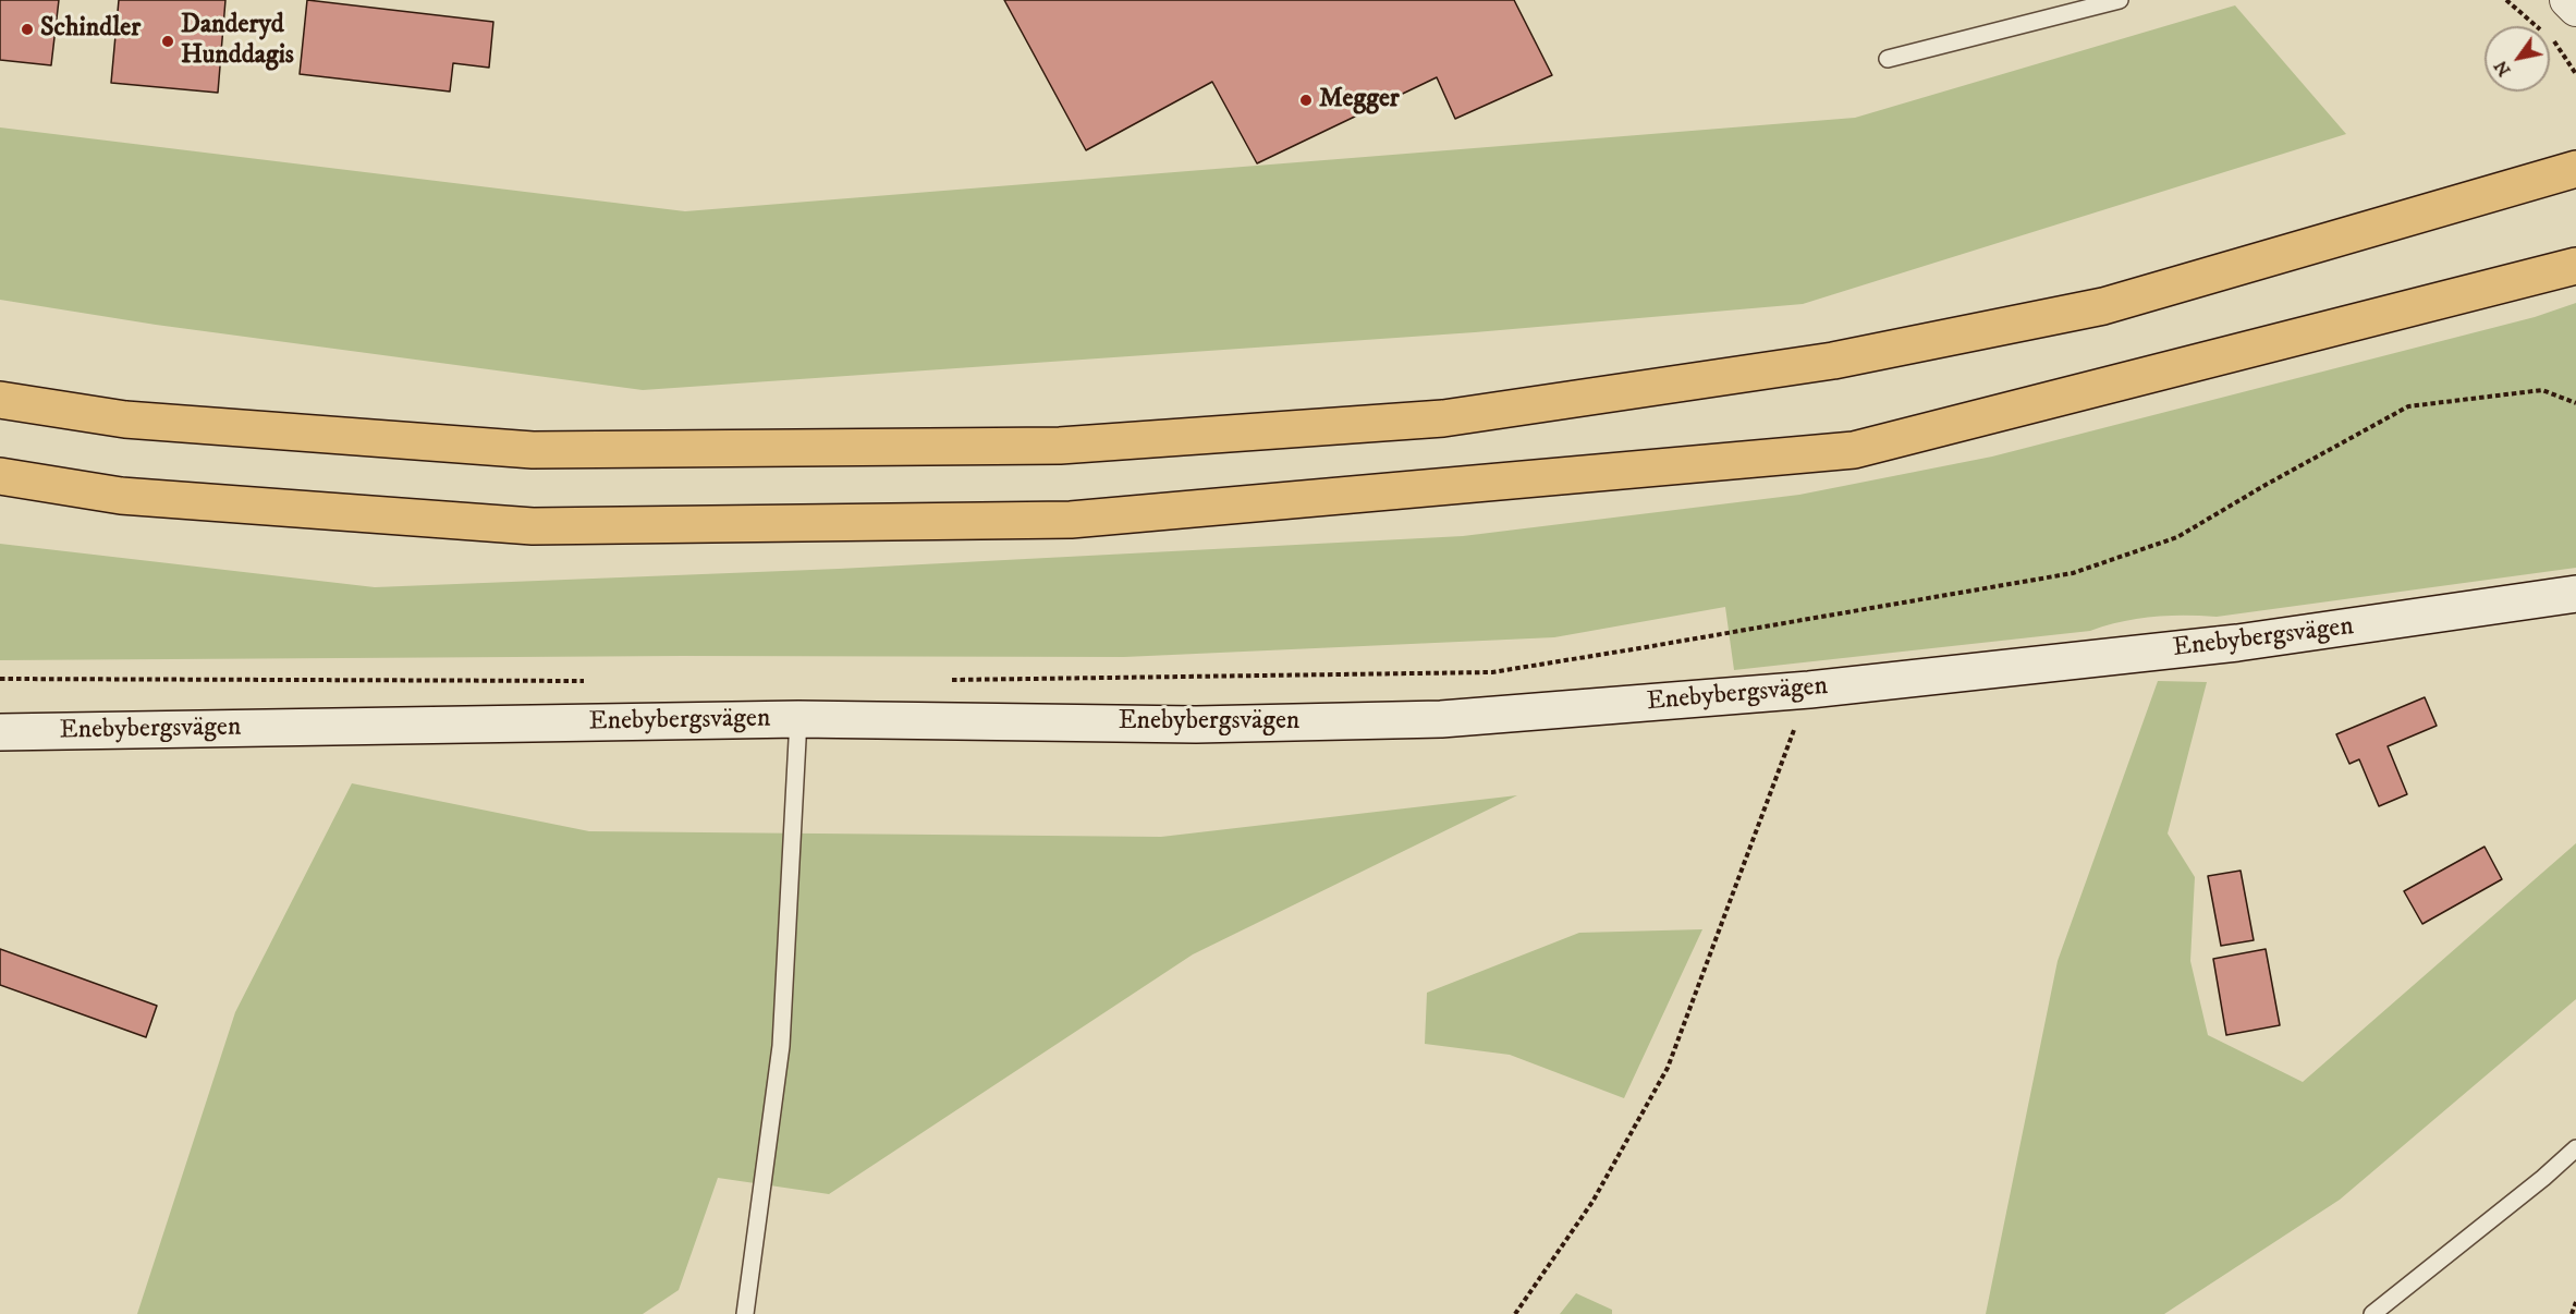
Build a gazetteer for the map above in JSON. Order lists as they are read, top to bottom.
{
  "streets": {
    "main road": ["Enebybergsvägen"]
  },
  "places": ["Schindler", "Danderyd Hunddagis", "Megger"],
  "north": "bottom left"
}
